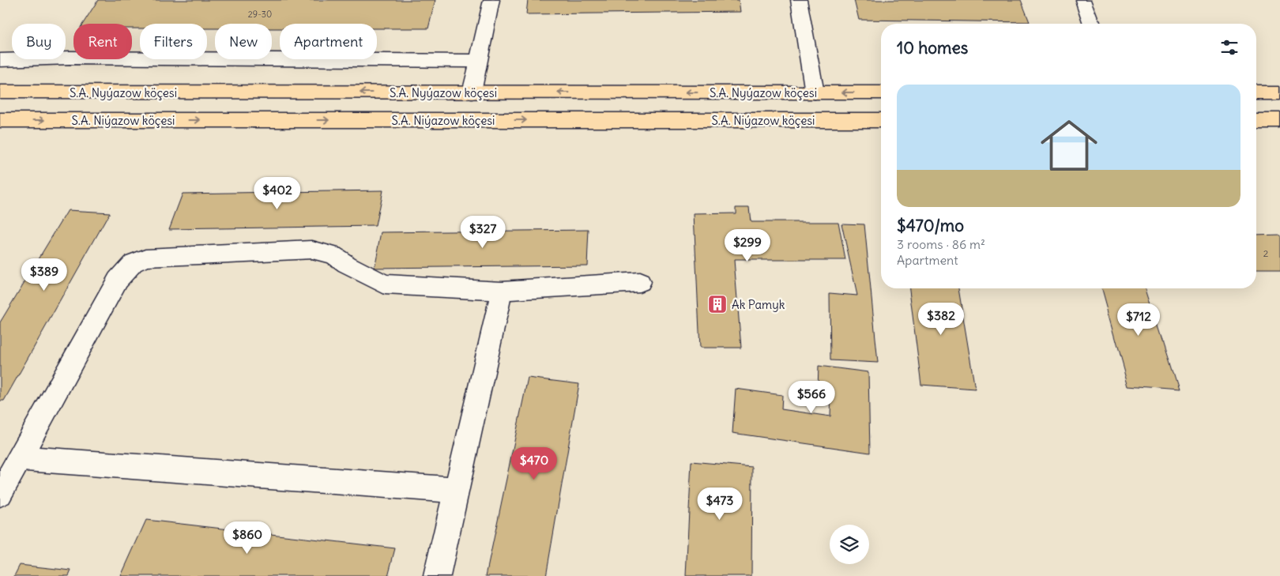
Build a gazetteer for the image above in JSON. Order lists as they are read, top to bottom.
{
  "streets": {
    "main road": ["S.A. Nyýazow köçesi", "S.A. Niýazow köçesi"]
  },
  "one_way": ["S.A. Nyýazow köçesi", "S.A. Niýazow köçesi"],
  "places": {
    "building": ["Ak Pamyk"]
  },
  "house_numbers": ["29-30", "2"],
  "page": {
    "chip": [
      "Buy",
      "Rent",
      "Filters",
      "New",
      "Apartment"
    ],
    "heading": "10 homes",
    "list": [
      {
        "name": "$470/mo",
        "note": "3 rooms · 86 m² · Apartment"
      }
    ],
    "price": [
      "$402",
      "$327",
      "$299",
      "$389",
      "$382",
      "$712",
      "$566",
      "$470",
      "$473",
      "$860"
    ]
  }
}
